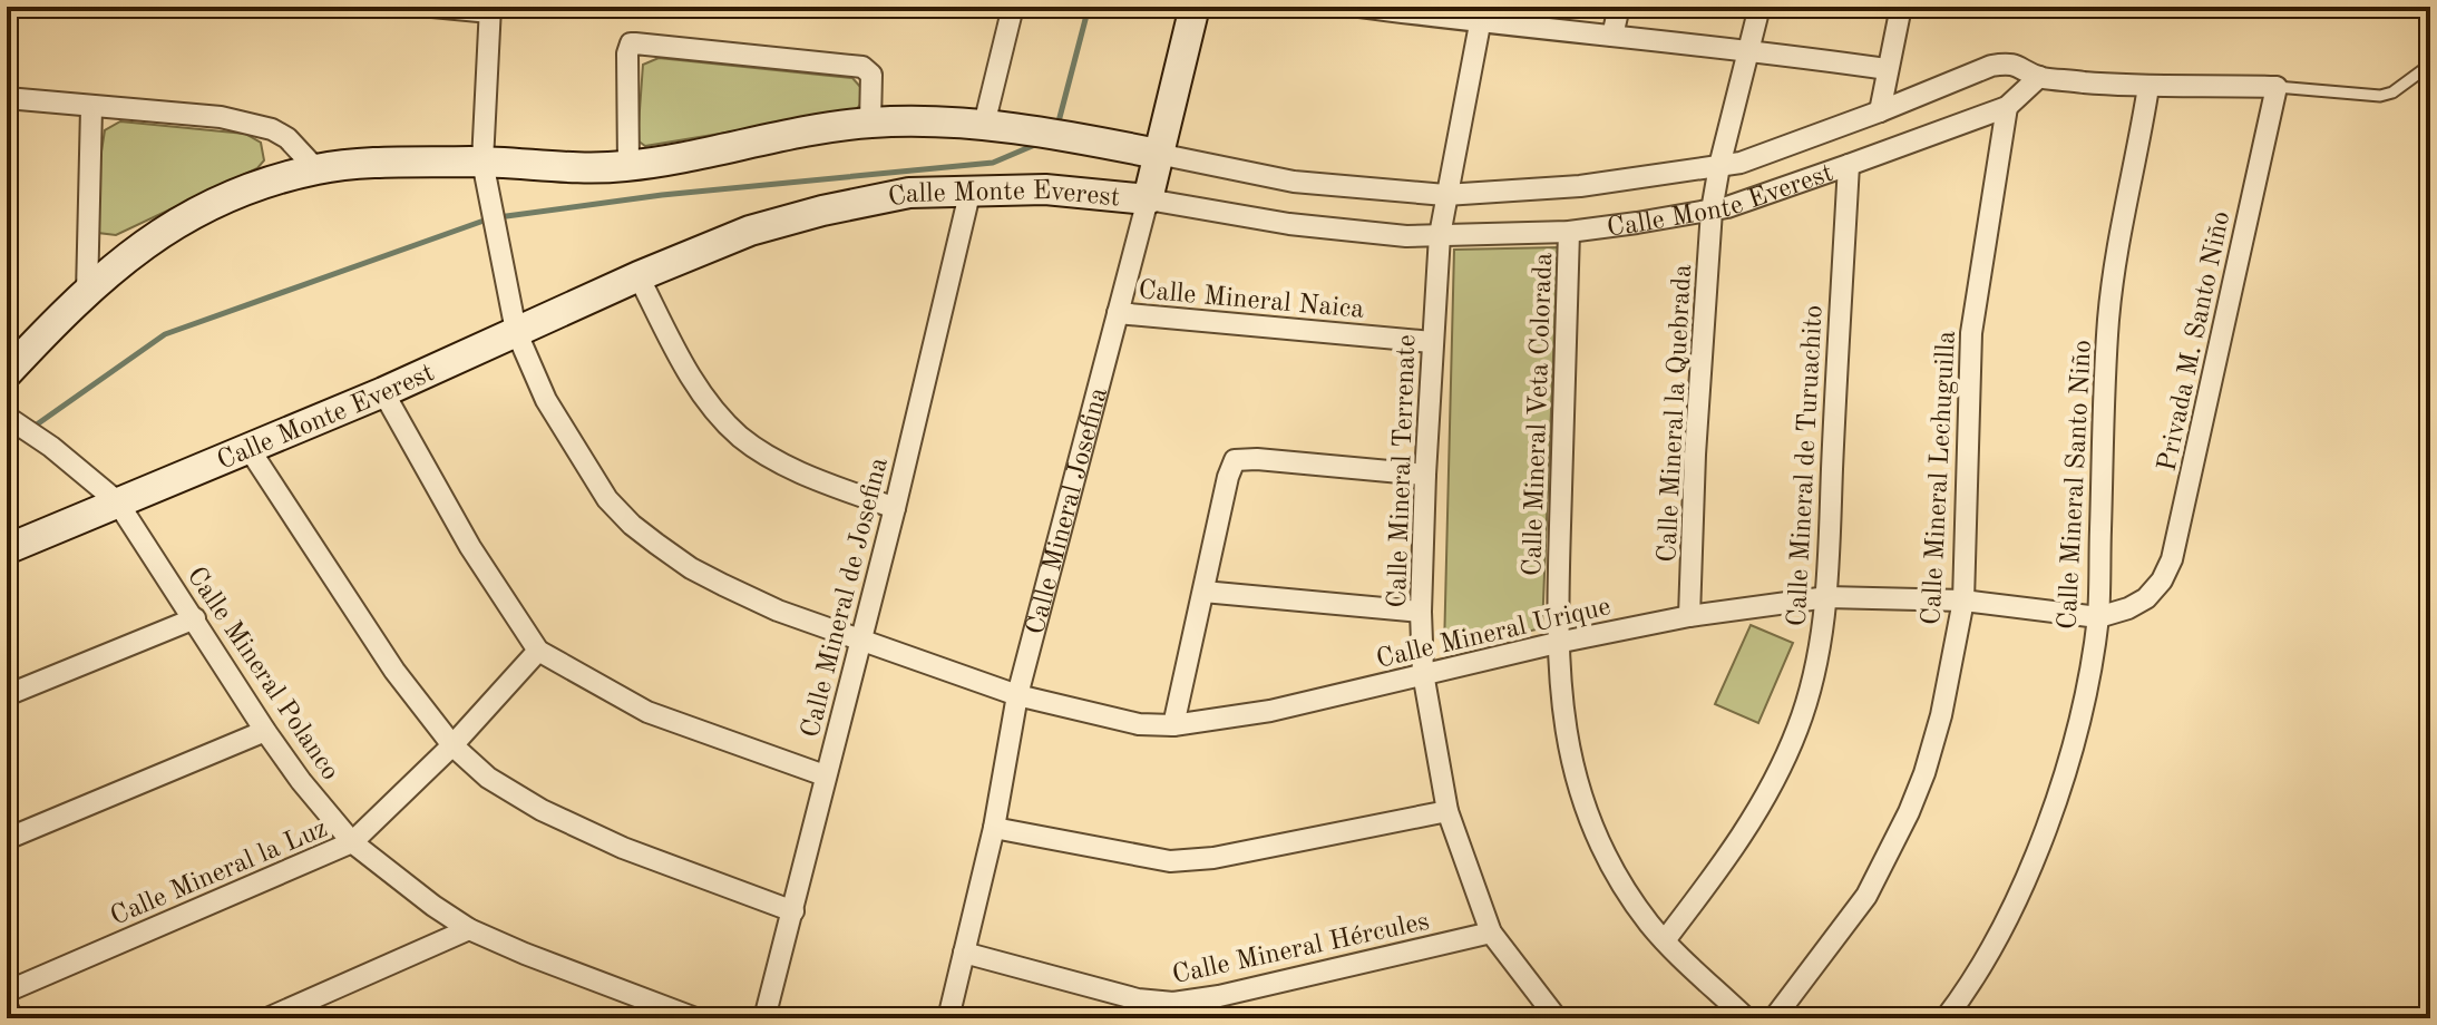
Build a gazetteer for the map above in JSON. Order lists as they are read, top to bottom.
{
  "streets": {
    "street": [
      "Calle Monte Everest",
      "Calle Mineral Naica",
      "Privada M. Santo Niño",
      "Calle Mineral la Quebrada",
      "Calle Mineral Veta Colorada",
      "Calle Mineral de Turuachito",
      "Calle Mineral Terrenate",
      "Calle Mineral Lechuguilla",
      "Calle Mineral Santo Niño",
      "Calle Mineral Josefina",
      "Calle Mineral de Josefina",
      "Calle Mineral Urique",
      "Calle Mineral Polanco",
      "Calle Mineral la Luz",
      "Calle Mineral Hércules"
    ]
  },
  "crossings": [
    ["Calle Monte Everest", "Privada M. Santo Niño"],
    ["Calle Monte Everest", "Calle Mineral la Quebrada"],
    ["Calle Monte Everest", "Calle Mineral Veta Colorada"],
    ["Calle Monte Everest", "Calle Mineral de Turuachito"],
    ["Calle Monte Everest", "Calle Mineral Terrenate"],
    ["Calle Monte Everest", "Calle Mineral Lechuguilla"],
    ["Calle Monte Everest", "Calle Mineral Santo Niño"],
    ["Calle Monte Everest", "Calle Mineral Josefina"],
    ["Calle Monte Everest", "Calle Mineral de Josefina"],
    ["Calle Monte Everest", "Calle Mineral Urique"],
    ["Calle Monte Everest", "Calle Mineral Polanco"],
    ["Calle Mineral Naica", "Calle Mineral Terrenate"],
    ["Calle Mineral Naica", "Calle Mineral Josefina"],
    ["Privada M. Santo Niño", "Calle Mineral Urique"],
    ["Calle Mineral la Quebrada", "Calle Mineral Urique"],
    ["Calle Mineral Veta Colorada", "Calle Mineral de Turuachito"],
    ["Calle Mineral Veta Colorada", "Calle Mineral Urique"],
    ["Calle Mineral de Turuachito", "Calle Mineral Urique"],
    ["Calle Mineral Terrenate", "Calle Mineral Urique"],
    ["Calle Mineral Terrenate", "Calle Mineral Hércules"],
    ["Calle Mineral Lechuguilla", "Calle Mineral Urique"],
    ["Calle Mineral Santo Niño", "Calle Mineral Urique"],
    ["Calle Mineral Josefina", "Calle Mineral Urique"],
    ["Calle Mineral Josefina", "Calle Mineral Hércules"],
    ["Calle Mineral de Josefina", "Calle Mineral Urique"],
    ["Calle Mineral Polanco", "Calle Mineral la Luz"]
  ]
}
